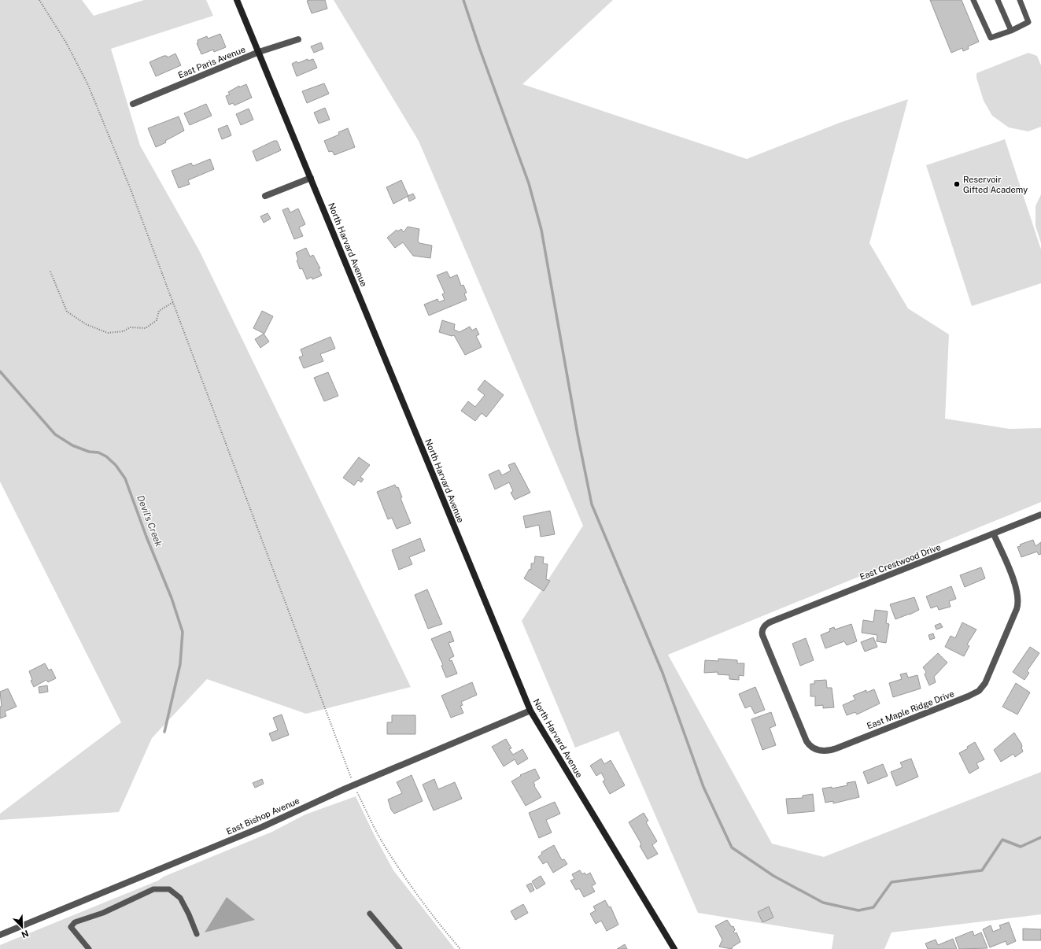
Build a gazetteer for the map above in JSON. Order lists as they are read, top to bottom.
{
  "streets": {
    "street": [
      "East Paris Avenue",
      "North Harvard Avenue",
      "East Crestwood Drive",
      "East Maple Ridge Drive",
      "East Bishop Avenue"
    ]
  },
  "crossings": [
    ["East Paris Avenue", "North Harvard Avenue"],
    ["North Harvard Avenue", "East Bishop Avenue"],
    ["East Crestwood Drive", "East Maple Ridge Drive"]
  ],
  "water": ["Devil's Creek"],
  "places": ["Reservoir Gifted Academy"],
  "north": "bottom right"
}
